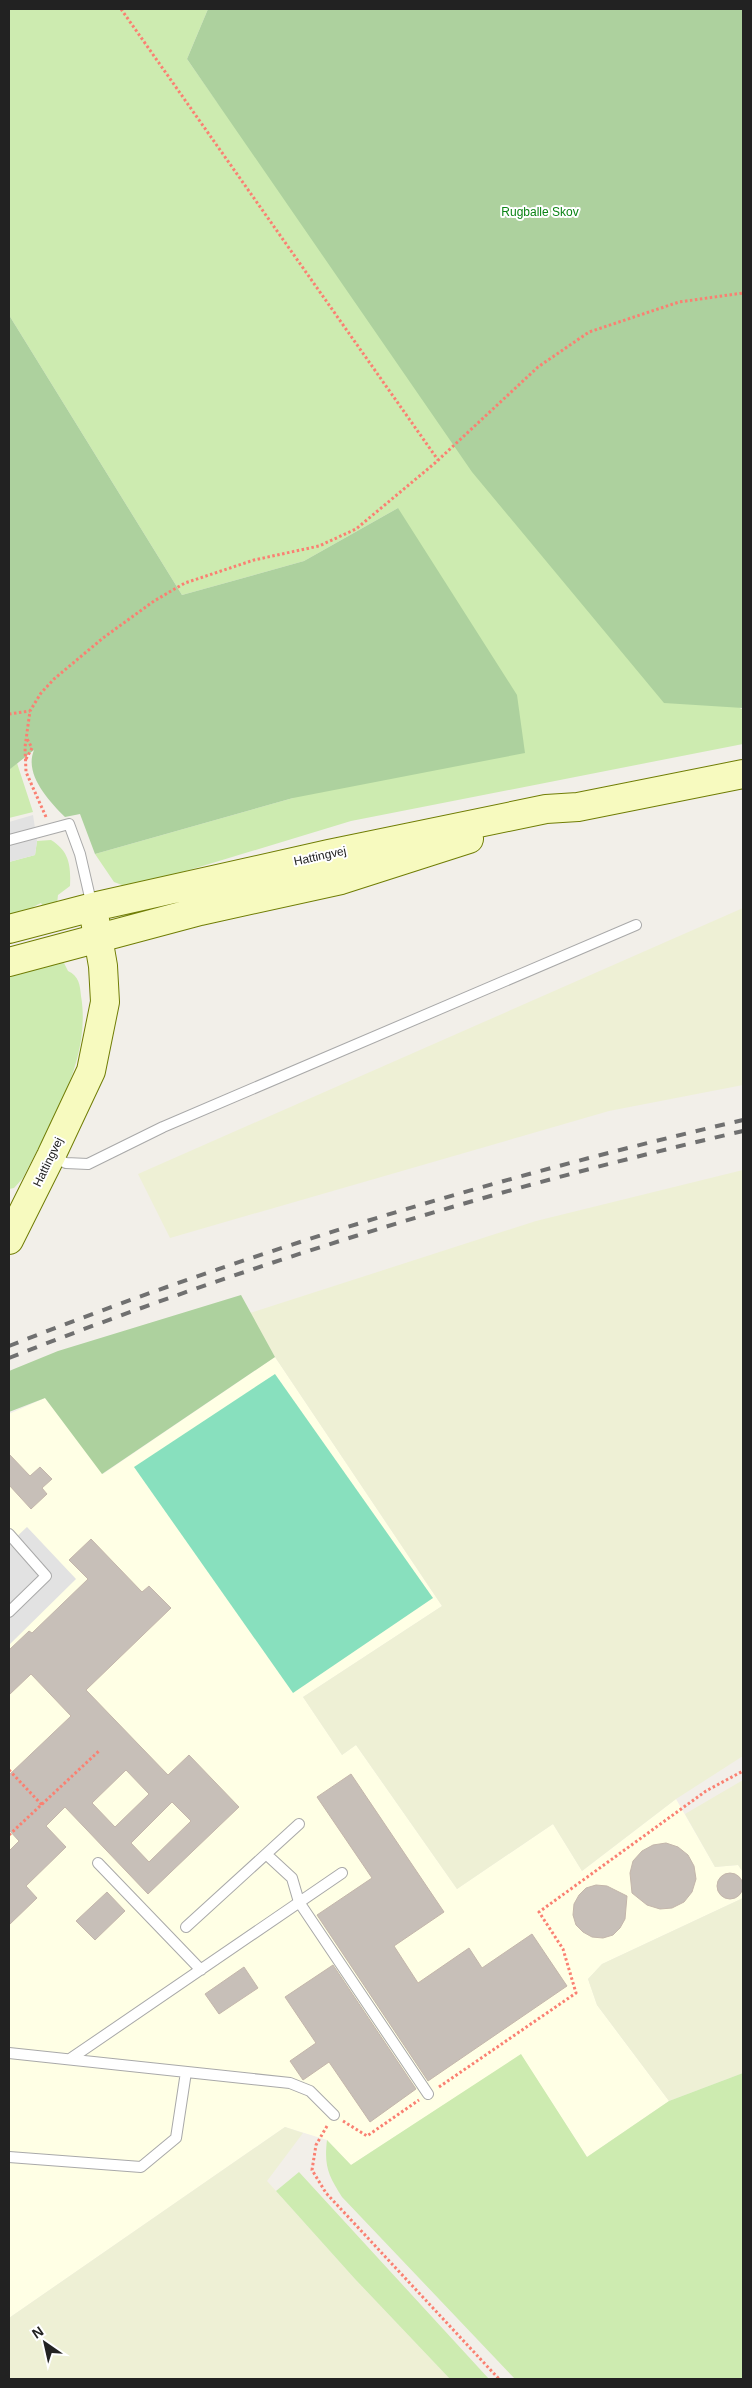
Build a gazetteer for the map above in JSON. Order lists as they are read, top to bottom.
{
  "streets": {
    "street": ["Hattingvej"]
  },
  "parks": ["Rugballe Skov"],
  "north": "top left"
}
